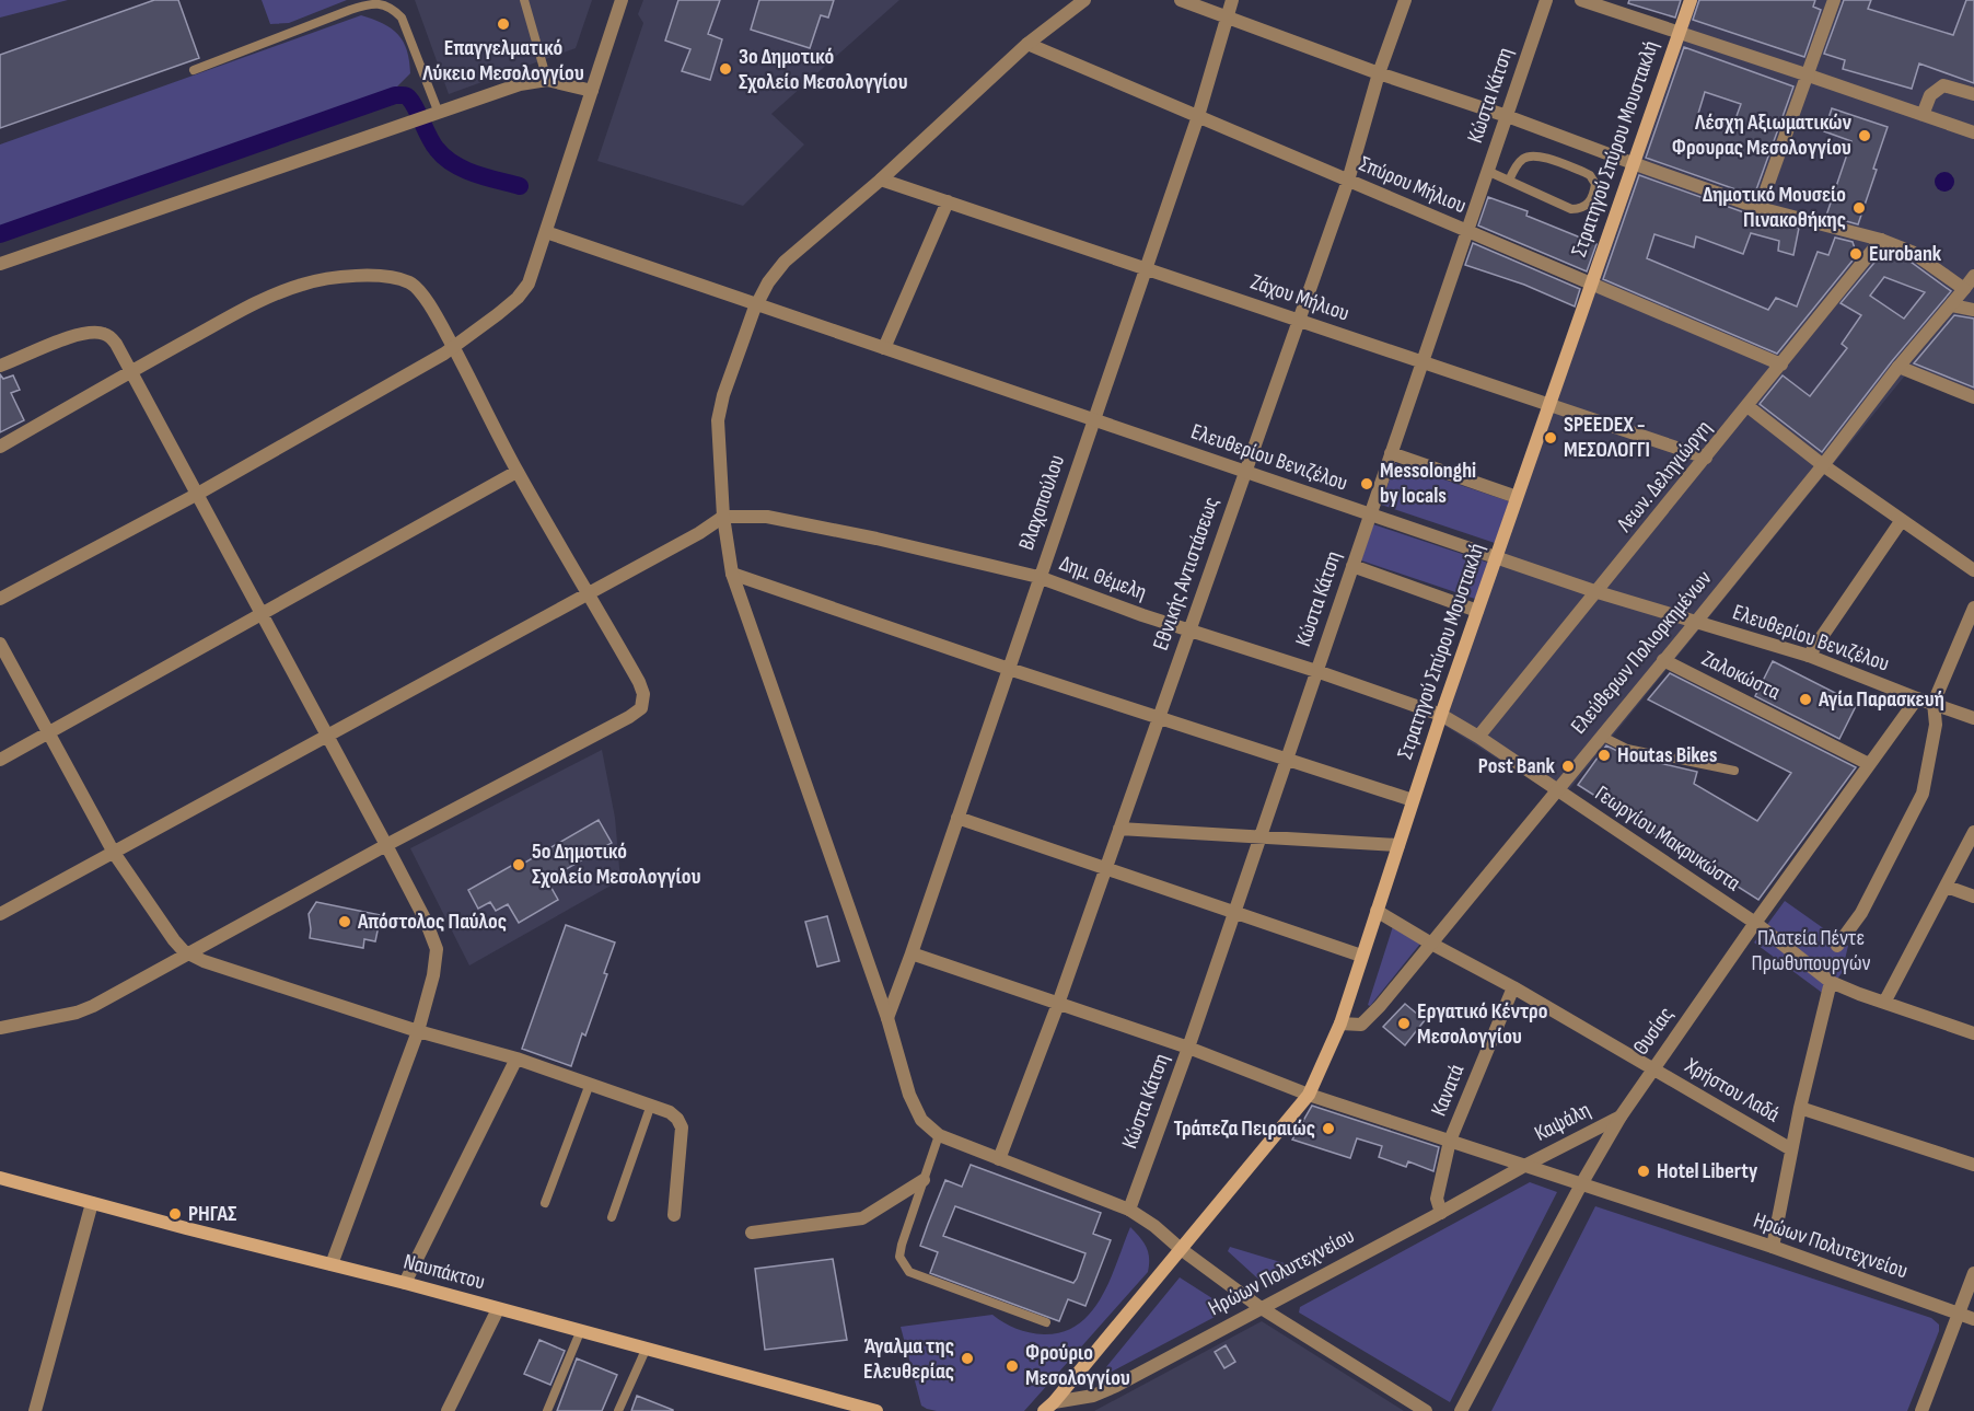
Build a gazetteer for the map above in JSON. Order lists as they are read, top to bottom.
{
  "streets": {
    "main road": ["Στρατηγού Σπύρου Μουστακλή", "Ναυπάκτου"],
    "street": [
      "Κώστα Κάτση",
      "Σπύρου Μήλιου",
      "Ζάχου Μήλιου",
      "Ελευθερίου Βενιζέλου",
      "Λεων. Δεληγιώργη",
      "Βλαχοπούλου",
      "Εθνικής Αντιστάσεως",
      "Δημ. Θέμελη",
      "Ελεύθερων Πολιορκημένων",
      "Ζαλοκώστα",
      "Γεωργίου Μακρυκώστα",
      "Θυσίας",
      "Κανατά",
      "Χρήστου Λαδά",
      "Καψάλη",
      "Ηρώων Πολυτεχνείου"
    ]
  },
  "crossings": [
    ["Κώστα Κάτση", "Σπύρου Μήλιου"],
    ["Κώστα Κάτση", "Ζάχου Μήλιου"],
    ["Κώστα Κάτση", "Ελευθερίου Βενιζέλου"],
    ["Κώστα Κάτση", "Δημ. Θέμελη"],
    ["Κώστα Κάτση", "Ηρώων Πολυτεχνείου"],
    ["Στρατηγού Σπύρου Μουστακλή", "Σπύρου Μήλιου"],
    ["Στρατηγού Σπύρου Μουστακλή", "Ζάχου Μήλιου"],
    ["Στρατηγού Σπύρου Μουστακλή", "Ελευθερίου Βενιζέλου"],
    ["Στρατηγού Σπύρου Μουστακλή", "Δημ. Θέμελη"],
    ["Στρατηγού Σπύρου Μουστακλή", "Ελεύθερων Πολιορκημένων"],
    ["Στρατηγού Σπύρου Μουστακλή", "Χρήστου Λαδά"],
    ["Στρατηγού Σπύρου Μουστακλή", "Ηρώων Πολυτεχνείου"],
    ["Σπύρου Μήλιου", "Λεων. Δεληγιώργη"],
    ["Σπύρου Μήλιου", "Βλαχοπούλου"],
    ["Σπύρου Μήλιου", "Εθνικής Αντιστάσεως"],
    ["Ζάχου Μήλιου", "Λεων. Δεληγιώργη"],
    ["Ζάχου Μήλιου", "Βλαχοπούλου"],
    ["Ζάχου Μήλιου", "Εθνικής Αντιστάσεως"],
    ["Ελευθερίου Βενιζέλου", "Λεων. Δεληγιώργη"],
    ["Ελευθερίου Βενιζέλου", "Βλαχοπούλου"],
    ["Ελευθερίου Βενιζέλου", "Εθνικής Αντιστάσεως"],
    ["Ελευθερίου Βενιζέλου", "Ελεύθερων Πολιορκημένων"],
    ["Ελευθερίου Βενιζέλου", "Θυσίας"],
    ["Λεων. Δεληγιώργη", "Δημ. Θέμελη"],
    ["Βλαχοπούλου", "Δημ. Θέμελη"],
    ["Βλαχοπούλου", "Ηρώων Πολυτεχνείου"],
    ["Εθνικής Αντιστάσεως", "Δημ. Θέμελη"],
    ["Εθνικής Αντιστάσεως", "Ηρώων Πολυτεχνείου"],
    ["Δημ. Θέμελη", "Ελεύθερων Πολιορκημένων"],
    ["Δημ. Θέμελη", "Γεωργίου Μακρυκώστα"],
    ["Ελεύθερων Πολιορκημένων", "Ζαλοκώστα"],
    ["Ελεύθερων Πολιορκημένων", "Γεωργίου Μακρυκώστα"],
    ["Ελεύθερων Πολιορκημένων", "Χρήστου Λαδά"],
    ["Ζαλοκώστα", "Θυσίας"],
    ["Γεωργίου Μακρυκώστα", "Θυσίας"],
    ["Θυσίας", "Χρήστου Λαδά"],
    ["Θυσίας", "Καψάλη"],
    ["Θυσίας", "Ηρώων Πολυτεχνείου"],
    ["Κανατά", "Χρήστου Λαδά"],
    ["Κανατά", "Ηρώων Πολυτεχνείου"],
    ["Καψάλη", "Ηρώων Πολυτεχνείου"]
  ],
  "parks": ["Πλατεία Πέντε Πρωθυπουργών"],
  "places": [
    "Επαγγελματικό Λύκειο Μεσολογγίου",
    "3ο Δημοτικό Σχολείο Μεσολογγίου",
    "Λέσχη Αξιωματικών Φρουρας Μεσολογγίου",
    "Δημοτικό Μουσείο Πινακοθήκης",
    "Eurobank",
    "SPEEDEX - ΜΕΣΟΛΟΓΓΙ",
    "Messolonghi by locals",
    "Αγία Παρασκευή",
    "Houtas Bikes",
    "Post Bank",
    "5ο Δημοτικό Σχολείο Μεσολογγίου",
    "Απόστολος Παύλος",
    "Eργατικό Κέντρο Μεσολογγίου",
    "Τράπεζα Πειραιώς",
    "Hotel Liberty",
    "ΡΗΓΑΣ",
    "Άγαλμα της Ελευθερίας",
    "Φρούριο Μεσολογγίου"
  ]
}
